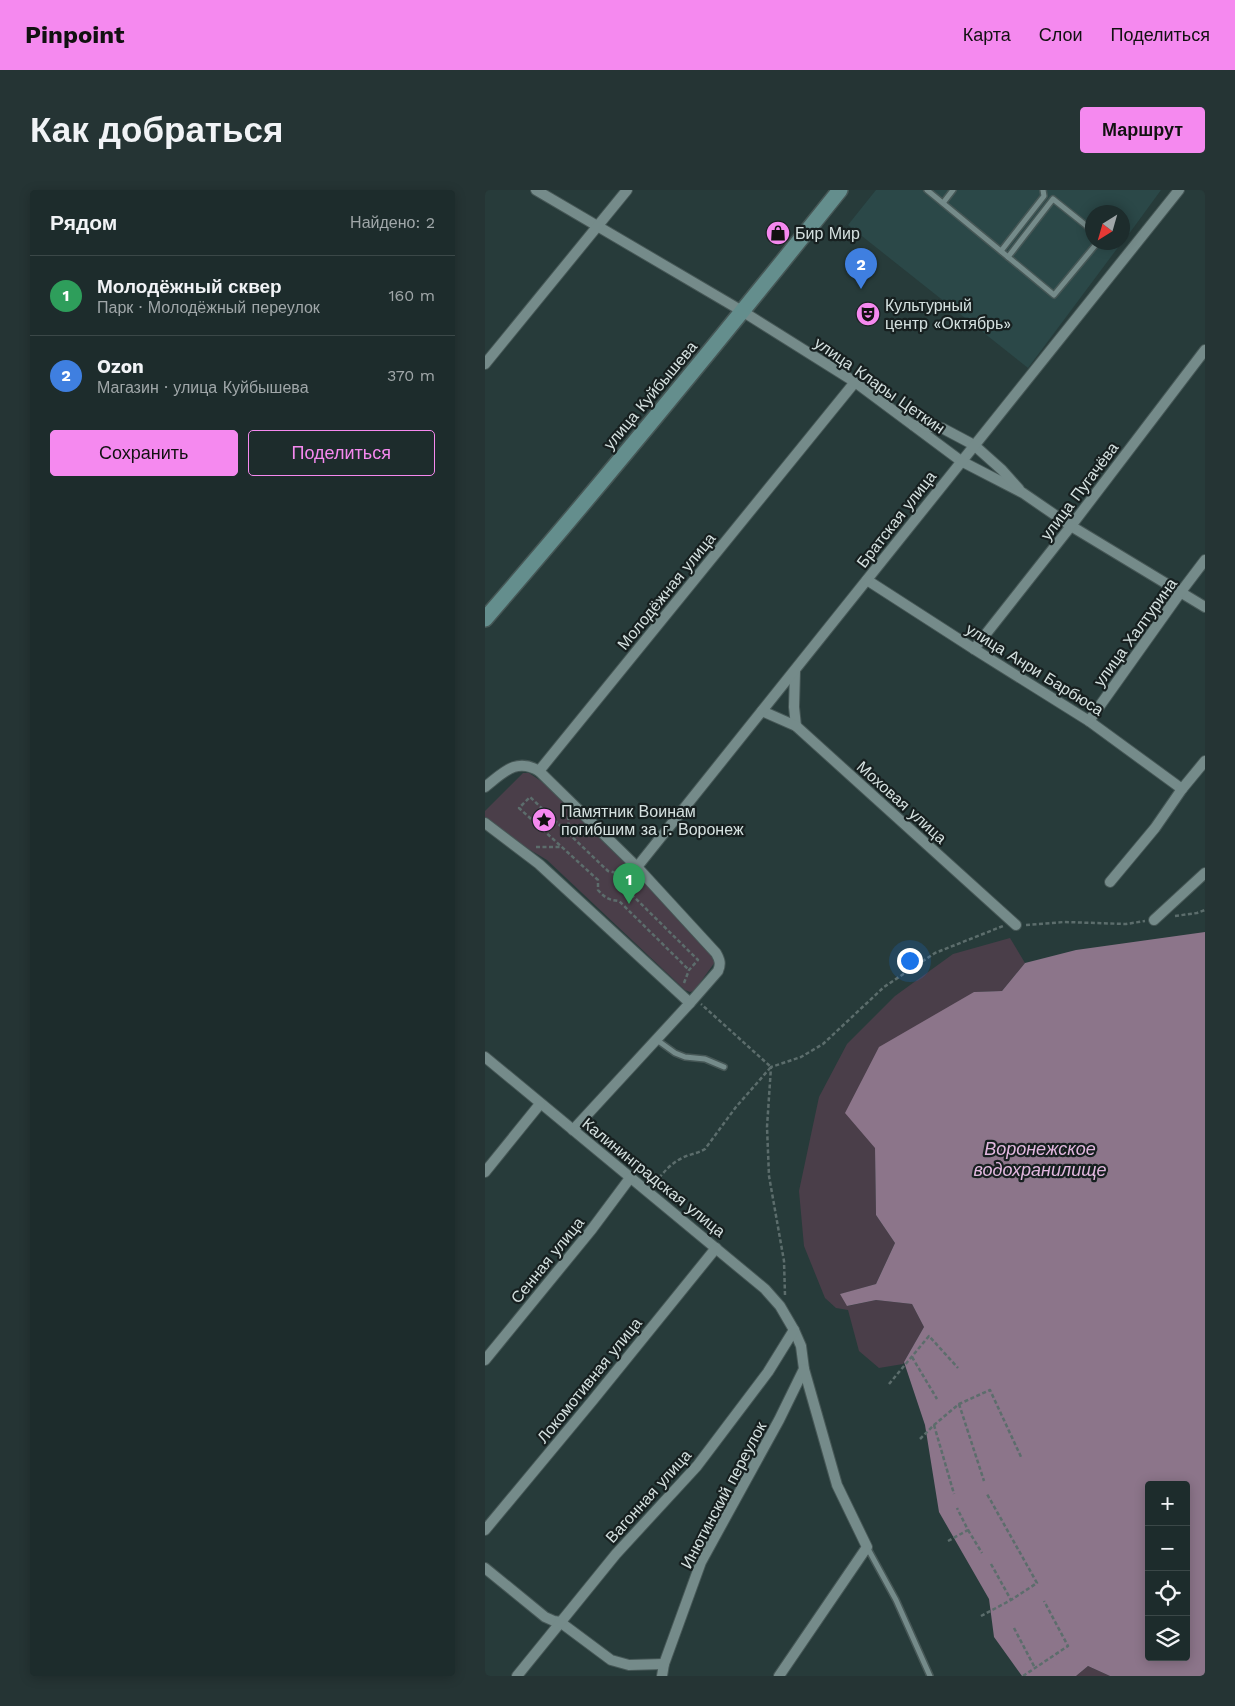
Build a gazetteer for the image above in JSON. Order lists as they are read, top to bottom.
{
  "streets": {
    "main road": ["улица Куйбышева"],
    "street": [
      "улица Клары Цеткин",
      "улица Пугачёва",
      "Братская улица",
      "Молодёжная улица",
      "улица Халтурина",
      "улица Анри Барбюса",
      "Моховая улица",
      "Калининградская улица",
      "Сенная улица",
      "Локомотивная улица",
      "Инютинский переулок",
      "Вагонная улица"
    ]
  },
  "crossings": [
    ["улица Клары Цеткин", "улица Куйбышева"],
    ["улица Клары Цеткин", "улица Пугачёва"],
    ["улица Клары Цеткин", "Братская улица"],
    ["улица Клары Цеткин", "Молодёжная улица"],
    ["улица Клары Цеткин", "улица Халтурина"],
    ["улица Пугачёва", "улица Анри Барбюса"],
    ["Братская улица", "улица Анри Барбюса"],
    ["Братская улица", "Моховая улица"],
    ["улица Халтурина", "улица Анри Барбюса"],
    ["Калининградская улица", "Сенная улица"],
    ["Калининградская улица", "Локомотивная улица"],
    ["Калининградская улица", "Вагонная улица"]
  ],
  "water": ["Воронежское водохранилище"],
  "places": {
    "shop": ["Бир Мир"],
    "theatre": ["Культурный центр «Октябрь»"],
    "place": ["Памятник Воинам погибшим за г. Воронеж"]
  },
  "north": "bottom left",
  "page": {
    "header": "Pinpoint",
    "nav": ["Карта", "Слои", "Поделиться"],
    "buttons": [
      "Маршрут",
      ["Сохранить", "Поделиться"]
    ],
    "title": "Как добраться",
    "heading": ["Рядом", "Найдено: 2"],
    "pins": ["2", "1"],
    "list": [
      {
        "mark": "1",
        "name": "Молодёжный сквер",
        "note": "Парк · Молодёжный переулок",
        "value": "160 m"
      },
      {
        "mark": "2",
        "name": "Ozon",
        "note": "Магазин · улица Куйбышева",
        "value": "370 m"
      }
    ],
    "map_buttons": ["+", "−"]
  }
}
